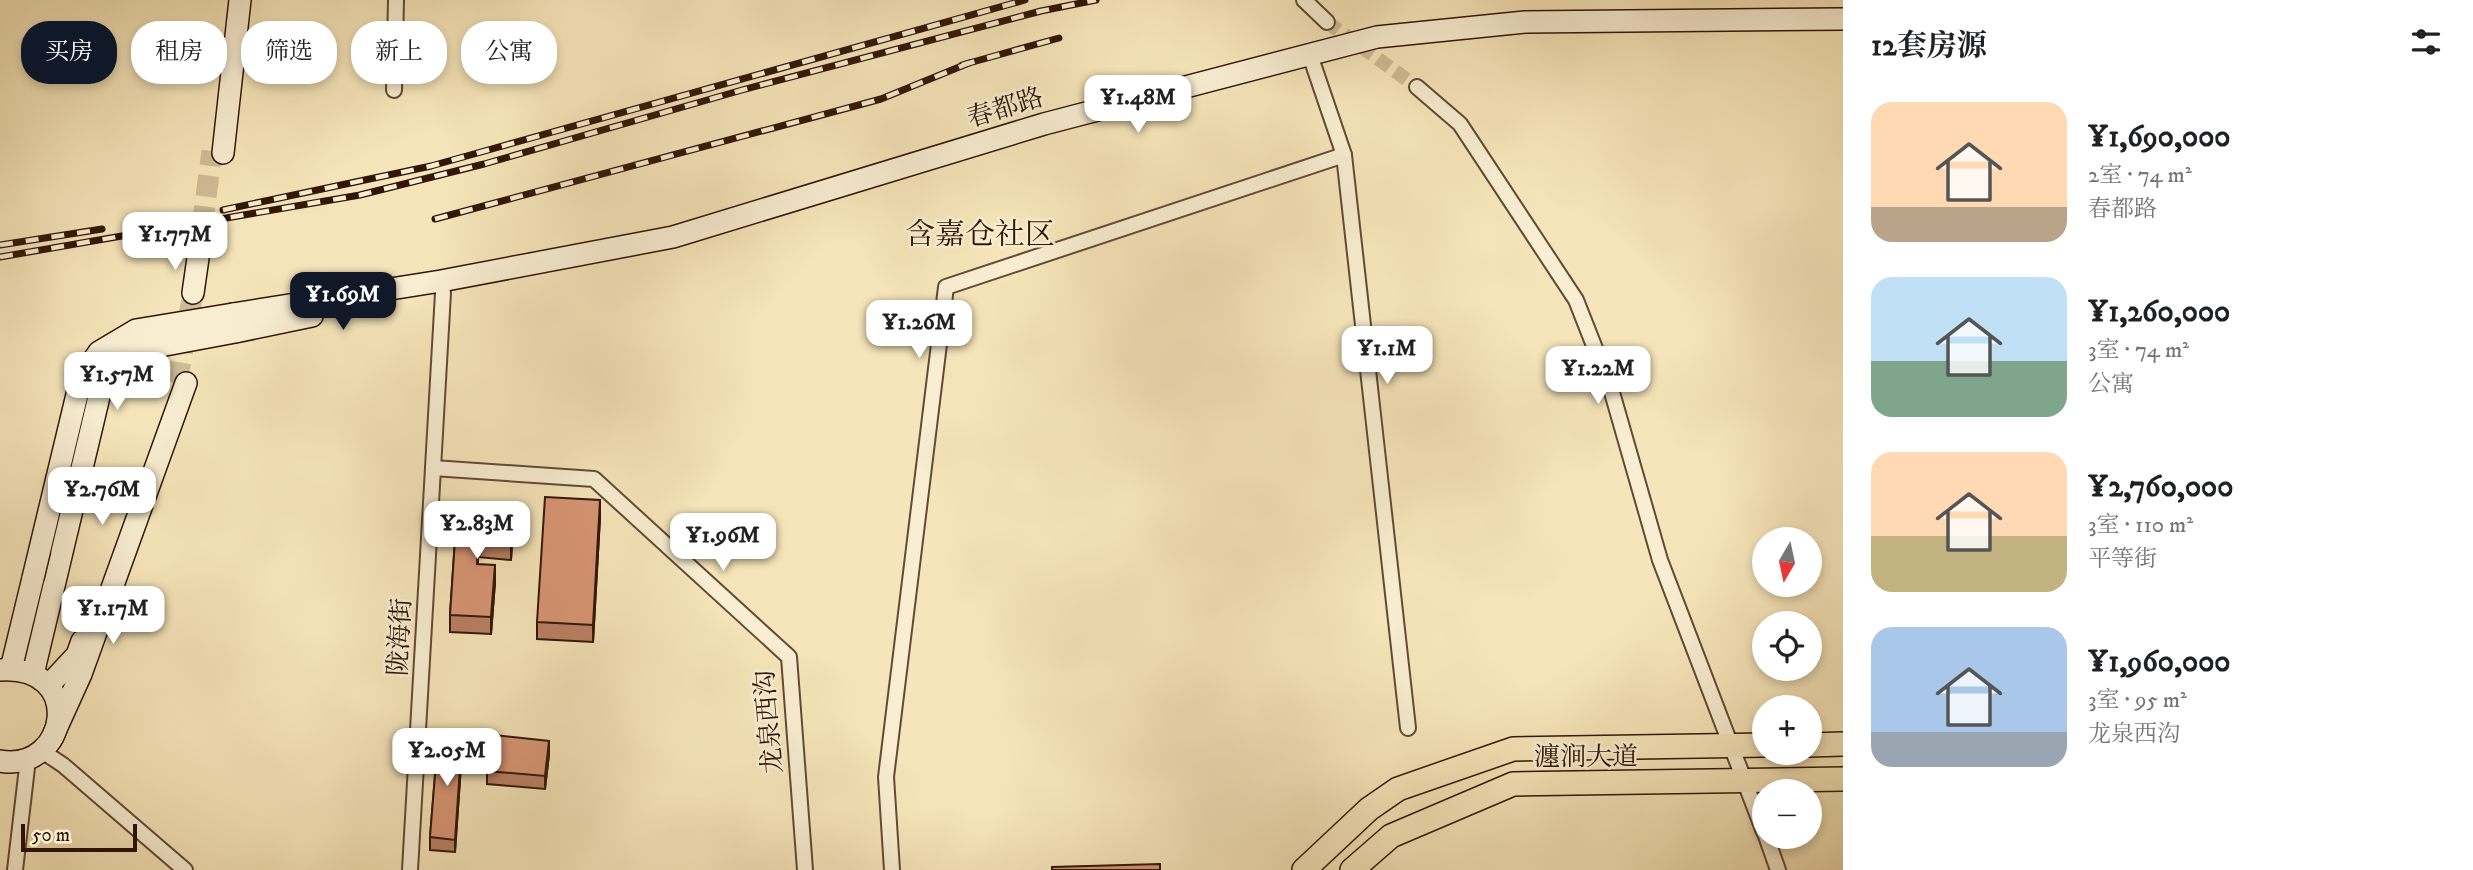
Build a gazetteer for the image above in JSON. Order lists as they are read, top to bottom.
{
  "streets": {
    "main road": ["春都路", "瀍涧大道"],
    "street": ["陇海街", "龙泉西沟"]
  },
  "crossings": [
    ["春都路", "陇海街"],
    ["陇海街", "龙泉西沟"]
  ],
  "districts": ["含嘉仓社区"],
  "scale_bar": "50 m",
  "north": "bottom",
  "page": {
    "heading": "12套房源",
    "chip": [
      "买房",
      "租房",
      "筛选",
      "新上",
      "公寓"
    ],
    "price": [
      "¥1.48M",
      "¥1.77M",
      "¥1.69M",
      "¥1.26M",
      "¥1.1M",
      "¥1.22M",
      "¥1.57M",
      "¥2.76M",
      "¥2.83M",
      "¥1.96M",
      "¥1.17M",
      "¥2.05M"
    ],
    "list": [
      {
        "name": "¥1,690,000",
        "note": "2室 · 74 m² · 春都路"
      },
      {
        "name": "¥1,260,000",
        "note": "3室 · 74 m² · 公寓"
      },
      {
        "name": "¥2,760,000",
        "note": "3室 · 110 m² · 平等街"
      },
      {
        "name": "¥1,960,000",
        "note": "3室 · 95 m² · 龙泉西沟"
      }
    ],
    "map_buttons": ["+", "−"],
    "scale": "50 m"
  }
}
